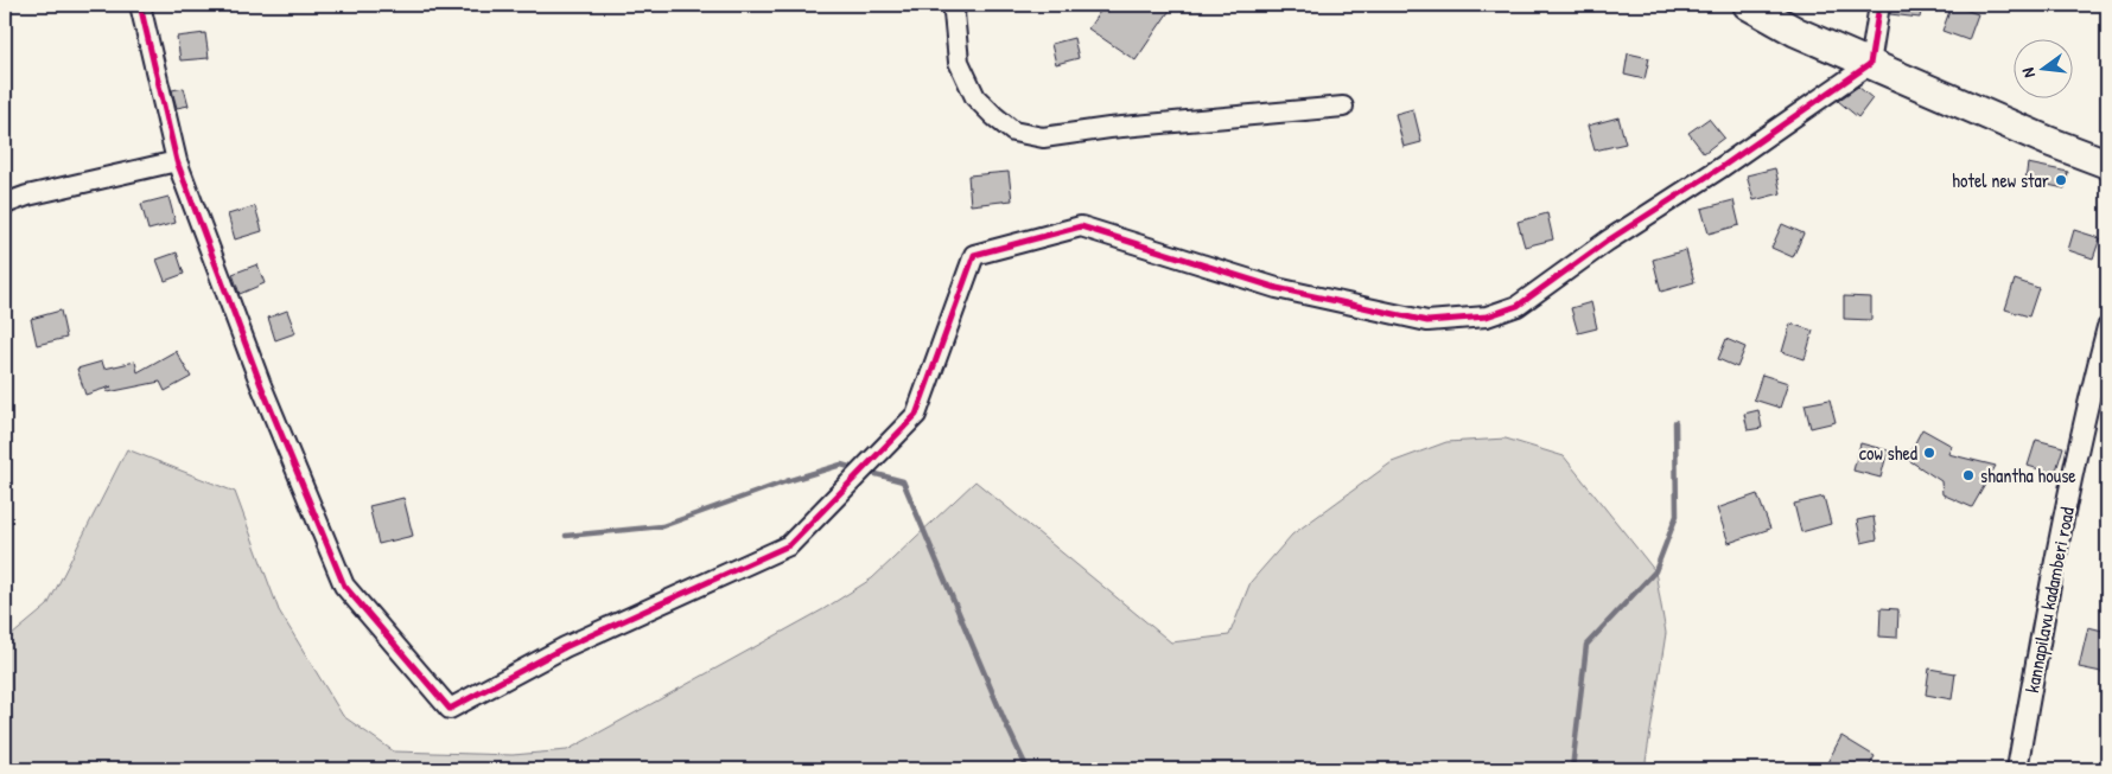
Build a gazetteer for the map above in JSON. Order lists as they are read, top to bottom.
{
  "streets": {
    "street": ["kannapilavu kadamberi road"]
  },
  "places": ["hotel new star", "cow shed", "shantha house"],
  "north": "left"
}
